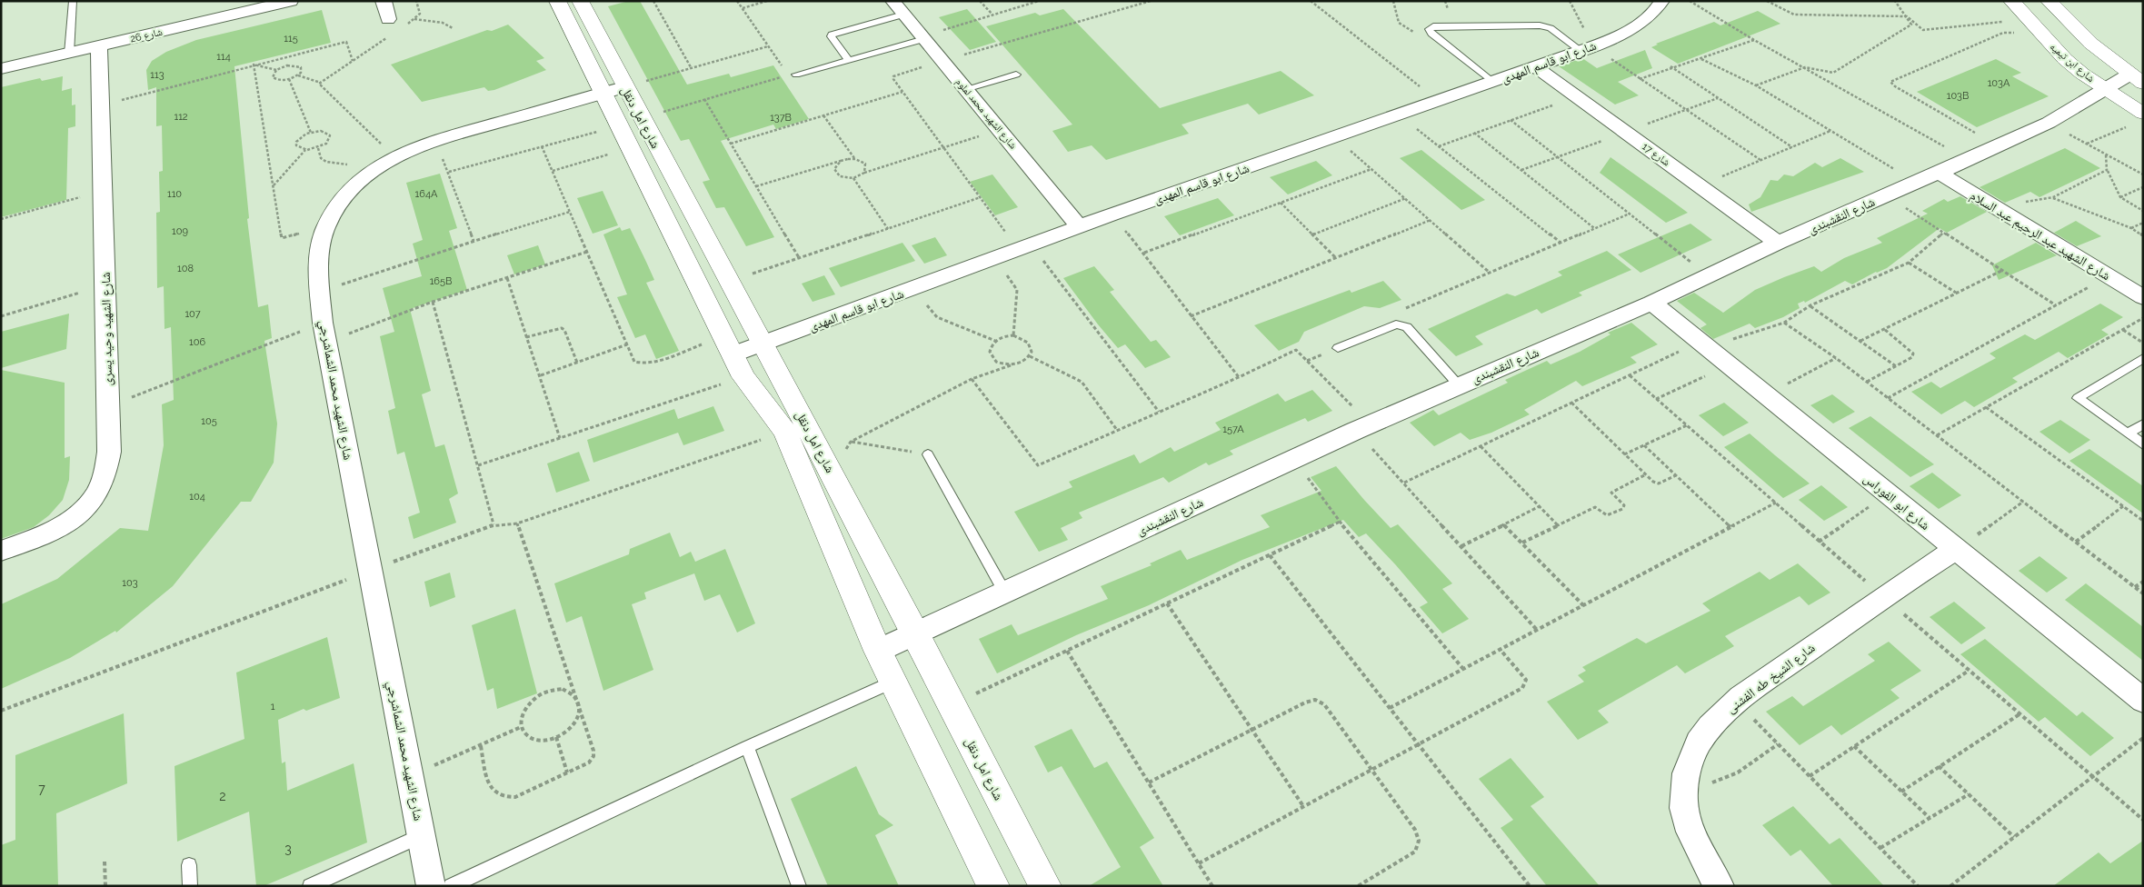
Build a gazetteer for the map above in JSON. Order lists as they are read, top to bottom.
{
  "streets": {
    "street": [
      "شارع 26",
      "شارع ابو قاسم المهدى",
      "شارع ابن تيميه",
      "شارع الشهيد محمد لملوم",
      "شارع امل دنقل",
      "شارع 17",
      "شارع النقشبندى",
      "شارع الشهيد عبد الرحيم عبد السلام",
      "شارع الشهيد وحيد يسرى",
      "شارع الشهيد محمد الشماشرجي",
      "شارع ابو الفوراس",
      "شارع الشيخ طه الفشنى"
    ]
  },
  "crossings": [
    ["شارع 26", "شارع الشهيد وحيد يسرى"],
    ["شارع ابو قاسم المهدى", "شارع الشهيد محمد لملوم"],
    ["شارع ابو قاسم المهدى", "شارع امل دنقل"],
    ["شارع ابو قاسم المهدى", "شارع 17"],
    ["شارع ابن تيميه", "شارع النقشبندى"],
    ["شارع امل دنقل", "شارع النقشبندى"],
    ["شارع امل دنقل", "شارع الشهيد محمد الشماشرجي"],
    ["شارع 17", "شارع النقشبندى"],
    ["شارع النقشبندى", "شارع الشهيد عبد الرحيم عبد السلام"],
    ["شارع النقشبندى", "شارع ابو الفوراس"],
    ["شارع ابو الفوراس", "شارع الشيخ طه الفشنى"]
  ],
  "house_numbers": [
    "115",
    "114",
    "113",
    "103A",
    "103B",
    "112",
    "137B",
    "110",
    "164A",
    "109",
    "108",
    "165B",
    "107",
    "106",
    "105",
    "157A",
    "104",
    "103",
    "1",
    "7",
    "2",
    "3"
  ]
}
